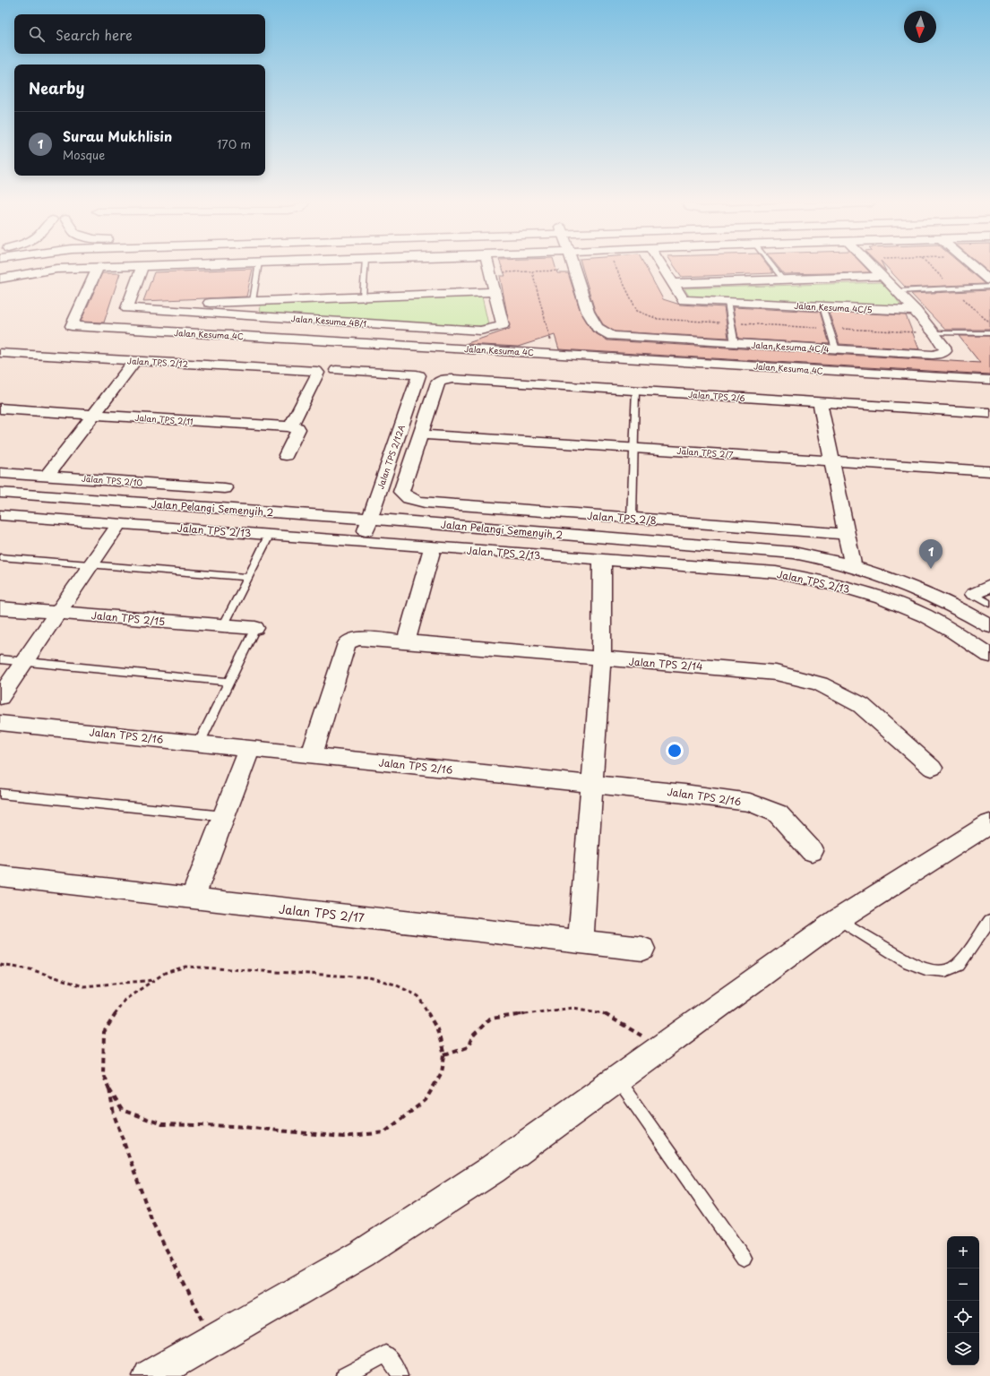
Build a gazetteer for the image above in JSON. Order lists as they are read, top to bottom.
{
  "streets": {
    "street": [
      "Jalan Kesuma 4C/5",
      "Jalan Kesuma 4B/1",
      "Jalan Kesuma 4C",
      "Jalan Kesuma 4C/4",
      "Jalan TPS 2/12",
      "Jalan TPS 2/6",
      "Jalan TPS 2/11",
      "Jalan TPS 2/7",
      "Jalan TPS 2/12A",
      "Jalan TPS 2/10",
      "Jalan Pelangi Semenyih 2",
      "Jalan TPS 2/8",
      "Jalan TPS 2/13",
      "Jalan TPS 2/15",
      "Jalan TPS 2/14",
      "Jalan TPS 2/16",
      "Jalan TPS 2/17"
    ]
  },
  "crossings": [
    ["Jalan Kesuma 4C/5", "Jalan Kesuma 4C/4"],
    ["Jalan TPS 2/12", "Jalan TPS 2/11"],
    ["Jalan TPS 2/6", "Jalan TPS 2/7"],
    ["Jalan TPS 2/6", "Jalan TPS 2/8"],
    ["Jalan TPS 2/7", "Jalan TPS 2/8"],
    ["Jalan TPS 2/12A", "Jalan Pelangi Semenyih 2"],
    ["Jalan TPS 2/12A", "Jalan TPS 2/13"],
    ["Jalan TPS 2/14", "Jalan TPS 2/16"]
  ],
  "north": "bottom",
  "page": {
    "search": "Search here",
    "heading": "Nearby",
    "list": [
      {
        "mark": "1",
        "name": "Surau Mukhlisin",
        "note": "Mosque",
        "value": "170 m"
      }
    ],
    "pins": "1",
    "map_buttons": ["+", "−"]
  }
}
